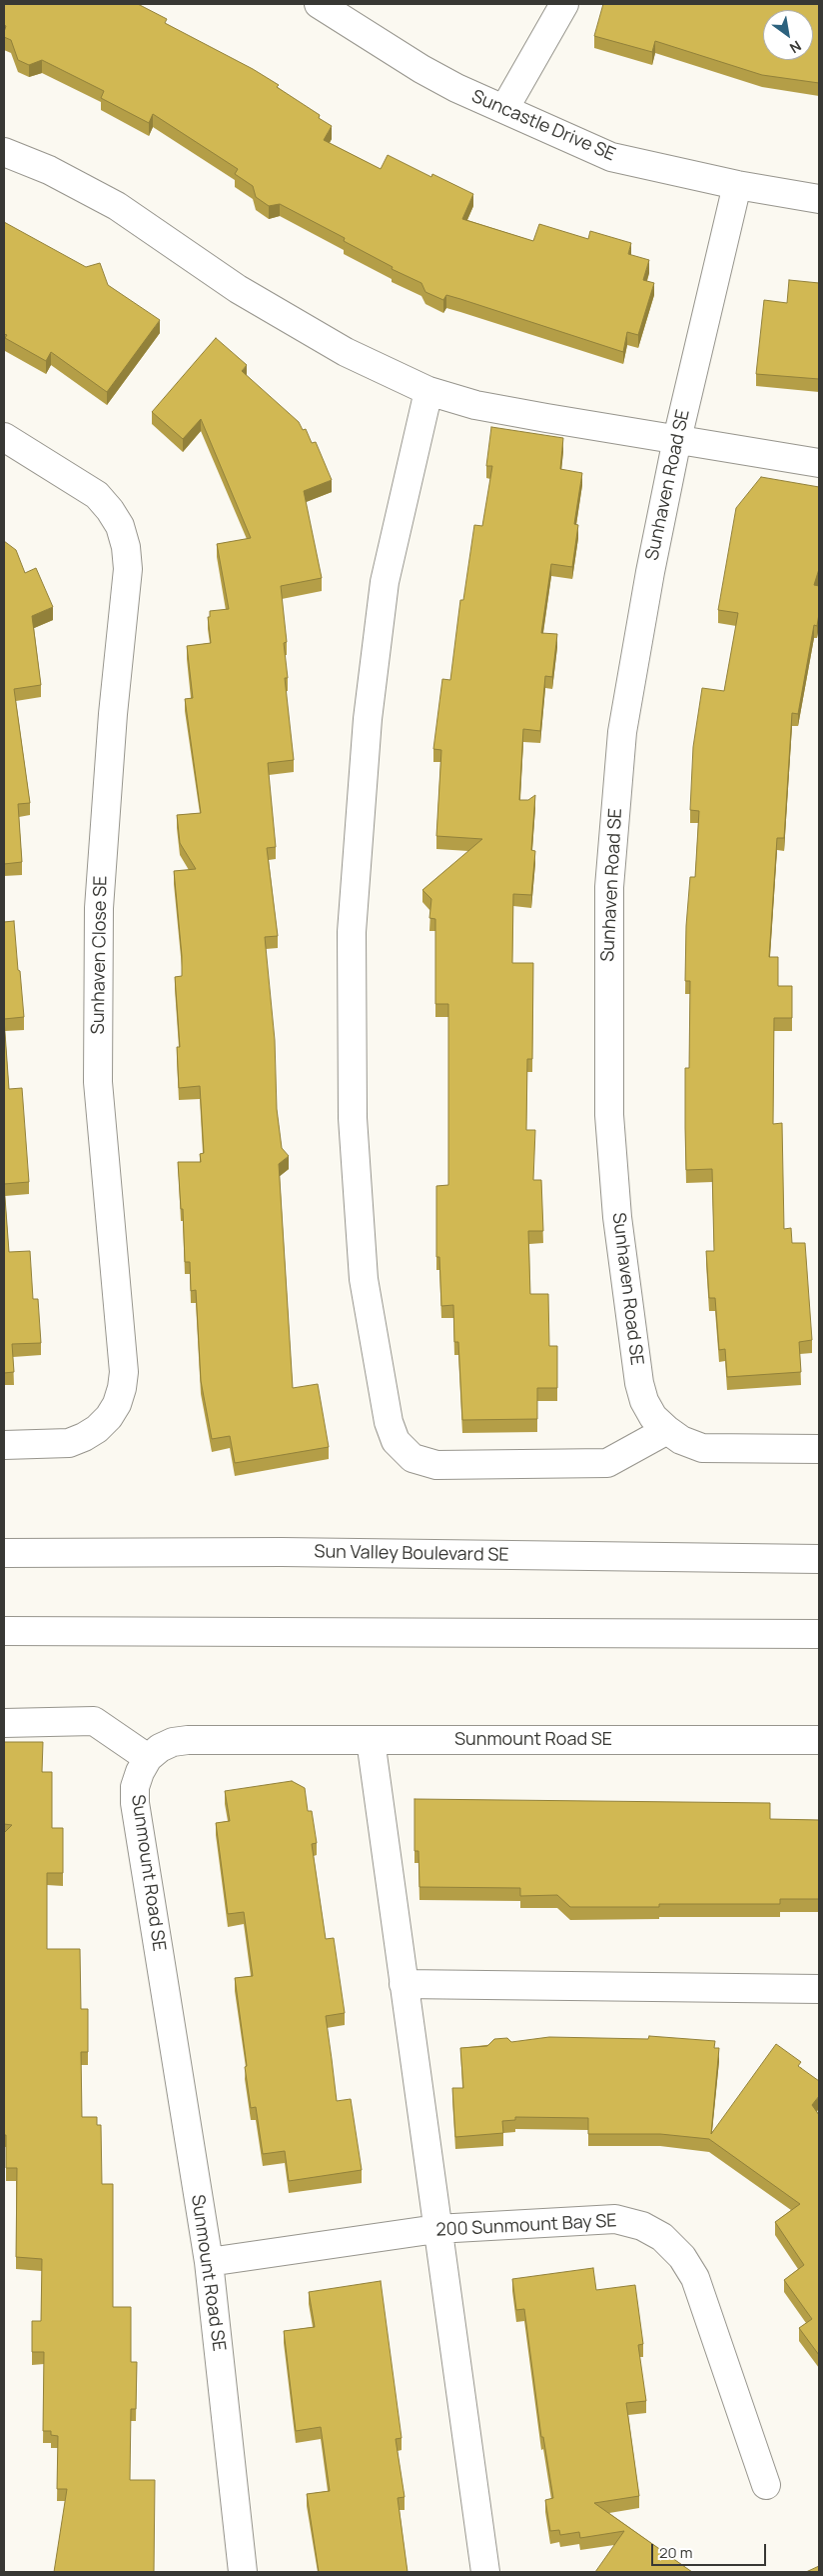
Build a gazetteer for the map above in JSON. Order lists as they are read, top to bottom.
{
  "streets": {
    "street": [
      "Suncastle Drive SE",
      "Sunhaven Road SE",
      "Sunhaven Close SE",
      "Sun Valley Boulevard SE",
      "Sunmount Road SE",
      "200 Sunmount Bay SE"
    ]
  },
  "crossings": [
    ["Suncastle Drive SE", "Sunhaven Road SE"],
    ["Sunmount Road SE", "200 Sunmount Bay SE"]
  ],
  "scale_bar": "20 m",
  "north": "bottom right"
}
